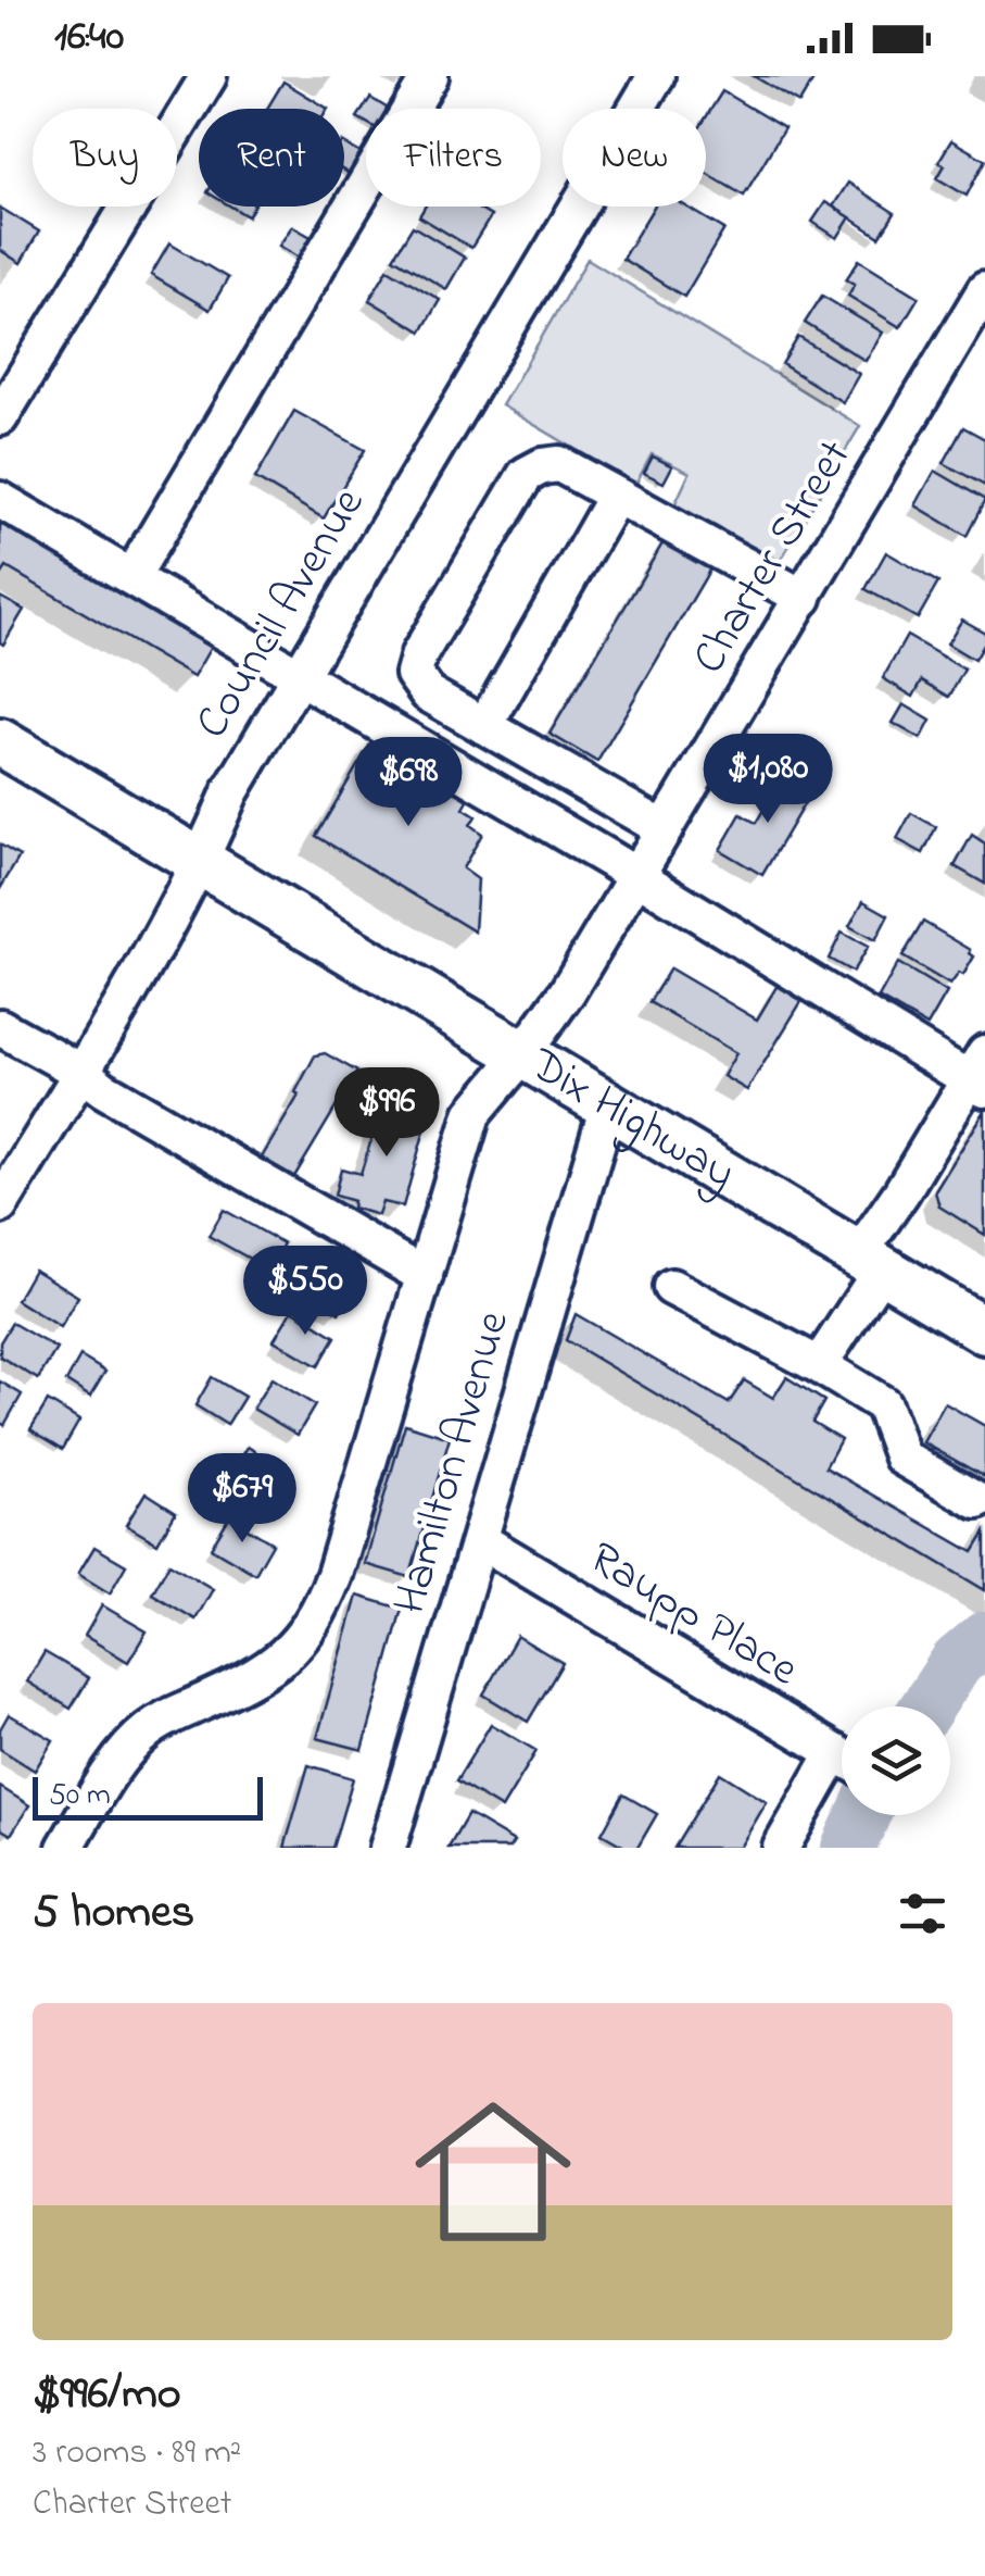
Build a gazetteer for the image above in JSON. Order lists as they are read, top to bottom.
{
  "streets": {
    "main road": ["Dix Highway"],
    "street": [
      "Charter Street",
      "Council Avenue",
      "Hamilton Avenue",
      "Raupp Place"
    ]
  },
  "crossings": [
    ["Charter Street", "Dix Highway"],
    ["Council Avenue", "Dix Highway"],
    ["Dix Highway", "Hamilton Avenue"],
    ["Hamilton Avenue", "Raupp Place"]
  ],
  "scale_bar": "50 m",
  "page": {
    "status": "16:40",
    "chip": [
      "Buy",
      "Rent",
      "Filters",
      "New"
    ],
    "price": [
      "$1,080",
      "$698",
      "$996",
      "$550",
      "$679"
    ],
    "scale": "50 m",
    "heading": "5 homes",
    "list": [
      {
        "name": "$996/mo",
        "note": "3 rooms · 89 m² · Charter Street"
      }
    ]
  }
}
